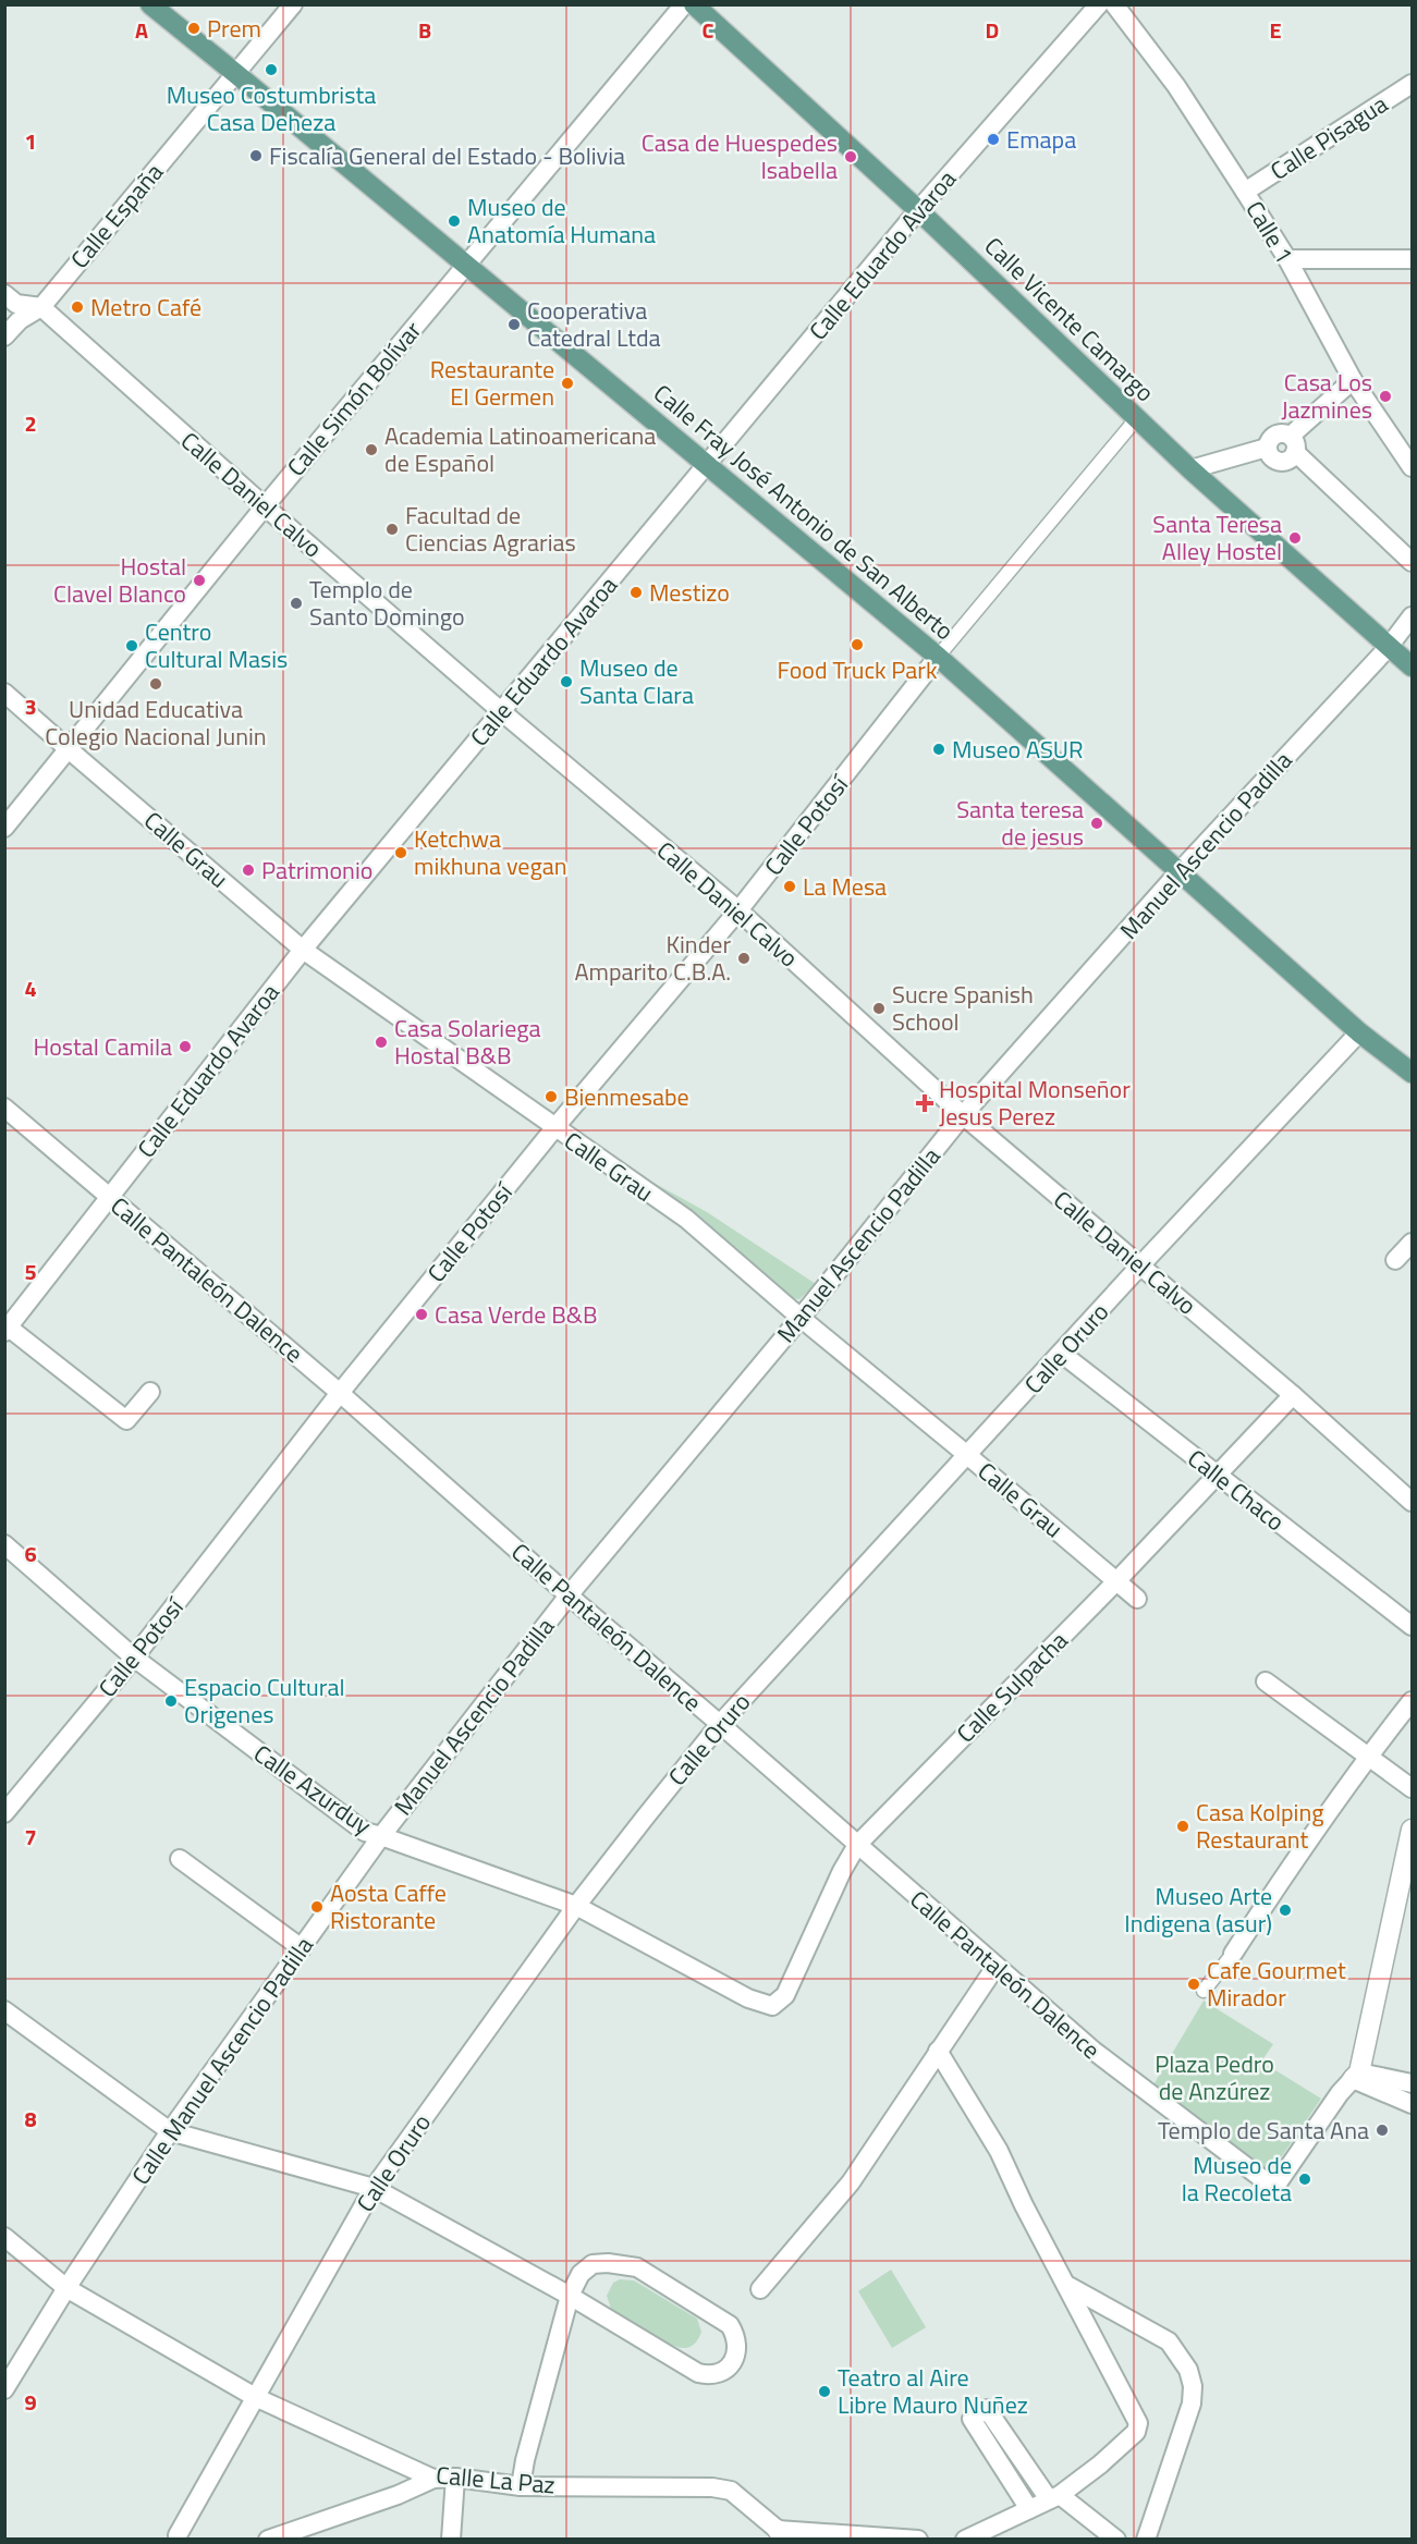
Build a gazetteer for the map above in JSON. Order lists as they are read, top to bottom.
{
  "streets": {
    "main road": ["Calle Vicente Camargo", "Calle Fray José Antonio de San Alberto"],
    "street": [
      "Calle Pisagua",
      "Calle España",
      "Calle 1",
      "Calle Eduardo Avaroa",
      "Calle Simón Bolívar",
      "Calle Daniel Calvo",
      "Calle Potosí",
      "Manuel Ascencio Padilla",
      "Calle Grau",
      "Calle Pantaleón Dalence",
      "Calle Oruro",
      "Calle Chaco",
      "Calle Sulpacha",
      "Calle Azurduy",
      "Calle Manuel Ascencio Padilla",
      "Calle La Paz"
    ]
  },
  "crossings": [
    ["Calle Pisagua", "Calle 1"],
    ["Calle España", "Calle Daniel Calvo"],
    ["Calle España", "Calle Fray José Antonio de San Alberto"],
    ["Calle Eduardo Avaroa", "Calle Vicente Camargo"],
    ["Calle Eduardo Avaroa", "Calle Daniel Calvo"],
    ["Calle Eduardo Avaroa", "Calle Fray José Antonio de San Alberto"],
    ["Calle Eduardo Avaroa", "Calle Grau"],
    ["Calle Eduardo Avaroa", "Calle Pantaleón Dalence"],
    ["Calle Vicente Camargo", "Manuel Ascencio Padilla"],
    ["Calle Simón Bolívar", "Calle Daniel Calvo"],
    ["Calle Simón Bolívar", "Calle Fray José Antonio de San Alberto"],
    ["Calle Simón Bolívar", "Calle Grau"],
    ["Calle Daniel Calvo", "Calle Potosí"],
    ["Calle Daniel Calvo", "Manuel Ascencio Padilla"],
    ["Calle Daniel Calvo", "Calle Oruro"],
    ["Calle Daniel Calvo", "Calle Sulpacha"],
    ["Calle Fray José Antonio de San Alberto", "Calle Potosí"],
    ["Calle Fray José Antonio de San Alberto", "Manuel Ascencio Padilla"],
    ["Calle Fray José Antonio de San Alberto", "Calle Oruro"],
    ["Calle Potosí", "Calle Grau"],
    ["Calle Potosí", "Calle Pantaleón Dalence"],
    ["Calle Potosí", "Calle Azurduy"],
    ["Manuel Ascencio Padilla", "Calle Grau"],
    ["Manuel Ascencio Padilla", "Calle Pantaleón Dalence"],
    ["Manuel Ascencio Padilla", "Calle Azurduy"],
    ["Manuel Ascencio Padilla", "Calle Manuel Ascencio Padilla"],
    ["Calle Grau", "Calle Oruro"],
    ["Calle Grau", "Calle Sulpacha"],
    ["Calle Pantaleón Dalence", "Calle Oruro"],
    ["Calle Pantaleón Dalence", "Calle Sulpacha"],
    ["Calle Oruro", "Calle Chaco"],
    ["Calle Oruro", "Calle Azurduy"],
    ["Calle Oruro", "Calle La Paz"],
    ["Calle Chaco", "Calle Sulpacha"],
    ["Calle Sulpacha", "Calle Azurduy"],
    ["Calle Azurduy", "Calle Manuel Ascencio Padilla"],
    ["Calle Manuel Ascencio Padilla", "Calle La Paz"]
  ],
  "parks": ["Plaza Pedro de Anzúrez"],
  "places": {
    "other": [
      "Prem",
      "Museo Costumbrista Casa Deheza",
      "Emapa",
      "Fiscalía General del Estado - Bolivia",
      "Casa de Huespedes Isabella",
      "Museo de Anatomía Humana",
      "Metro Café",
      "Cooperativa Catedral Ltda",
      "Restaurante El Germen",
      "Casa Los Jazmines",
      "Academia Latinoamericana de Español",
      "Facultad de Ciencias Agrarias",
      "Santa Teresa Alley Hostel",
      "Hostal Clavel Blanco",
      "Mestizo",
      "Templo de Santo Domingo",
      "Food Truck Park",
      "Centro Cultural Masis",
      "Museo de Santa Clara",
      "Unidad Educativa Colegio Nacional Junin",
      "Museo ASUR",
      "Santa teresa de jesus",
      "Ketchwa mikhuna vegan",
      "Patrimonio",
      "La Mesa",
      "Kinder Amparito C.B.A.",
      "Sucre Spanish School",
      "Casa Solariega Hostal B&B",
      "Hostal Camila",
      "Bienmesabe",
      "Casa Verde B&B",
      "Espacio Cultural Origenes",
      "Casa Kolping Restaurant",
      "Aosta Caffe Ristorante",
      "Museo Arte Indigena (asur)",
      "Cafe Gourmet Mirador",
      "Templo de Santa Ana",
      "Museo de la Recoleta",
      "Teatro al Aire Libre Mauro Nuñez"
    ],
    "health": ["Hospital Monseñor Jesus Perez"]
  },
  "grid": {
    "columns": [
      "A",
      "B",
      "C",
      "D",
      "E"
    ],
    "rows": [
      "1",
      "2",
      "3",
      "4",
      "5",
      "6",
      "7",
      "8",
      "9"
    ]
  }
}
